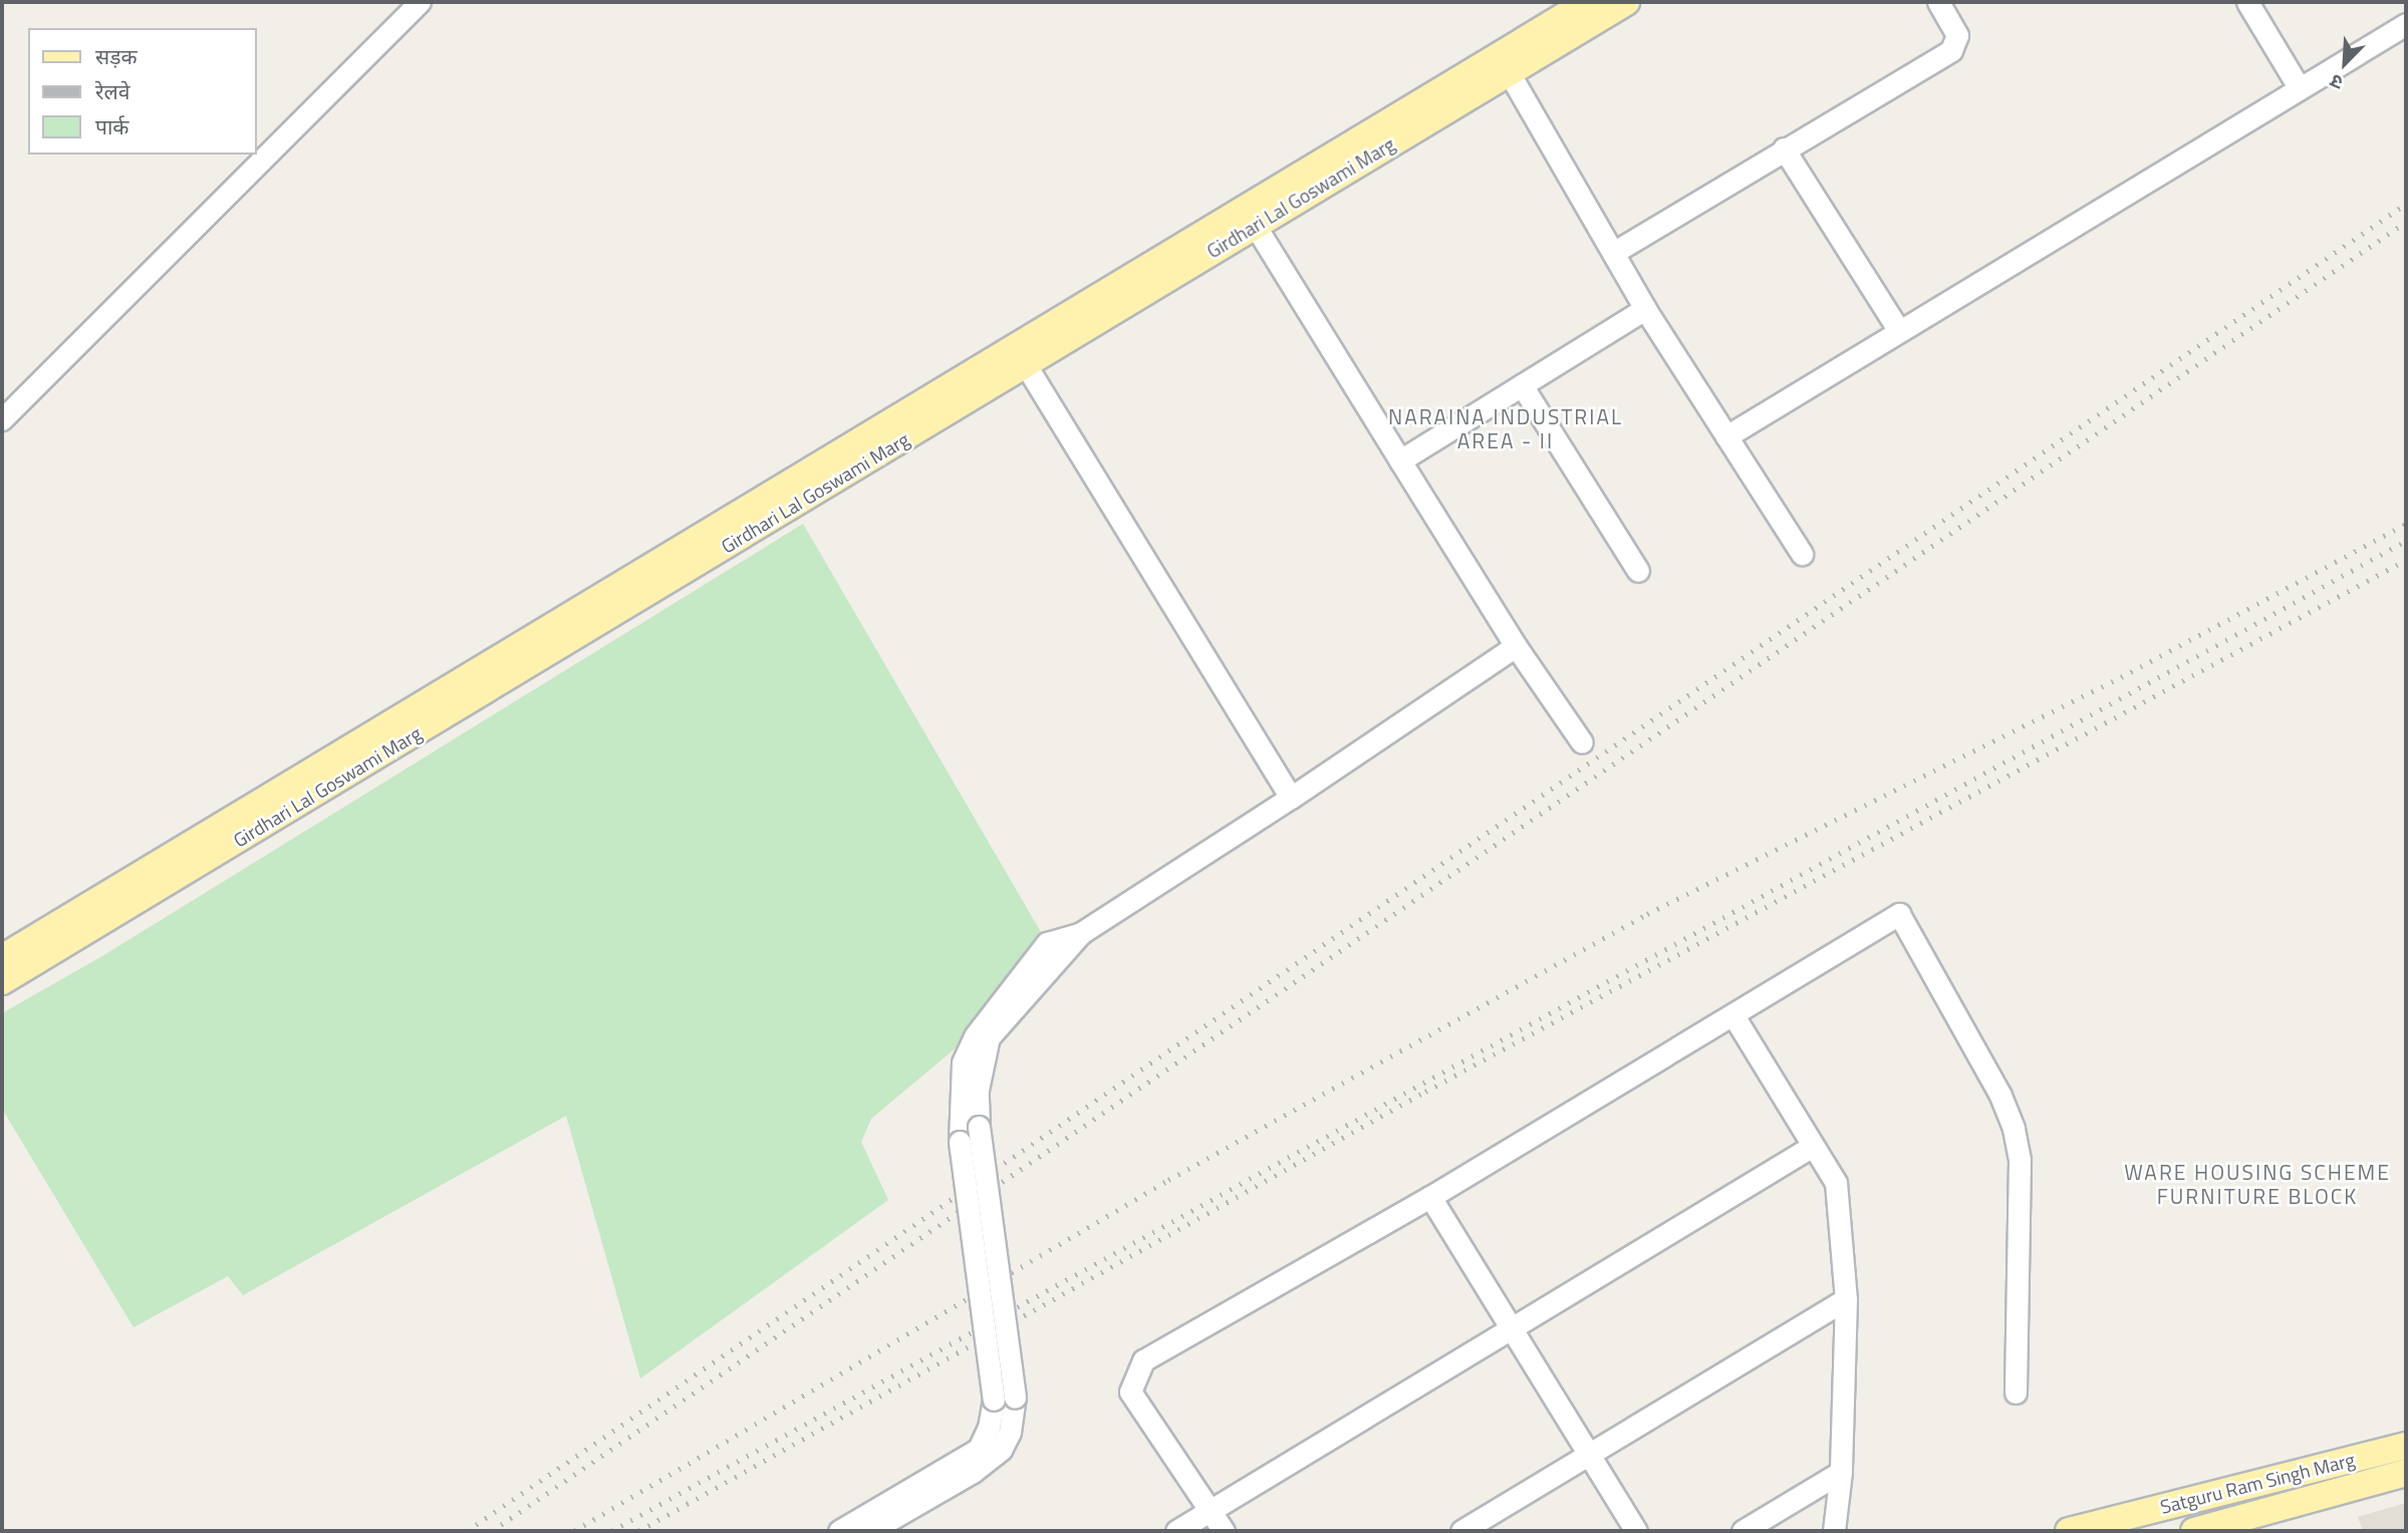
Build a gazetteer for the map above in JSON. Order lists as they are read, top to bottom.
{
  "streets": {
    "main road": ["Girdhari Lal Goswami Marg", "Satguru Ram Singh Marg"]
  },
  "districts": ["NARAINA INDUSTRIAL AREA - II", "WARE HOUSING SCHEME FURNITURE BLOCK"],
  "legend": ["सड़क", "रेलवे", "पार्क"],
  "north": "bottom left"
}
